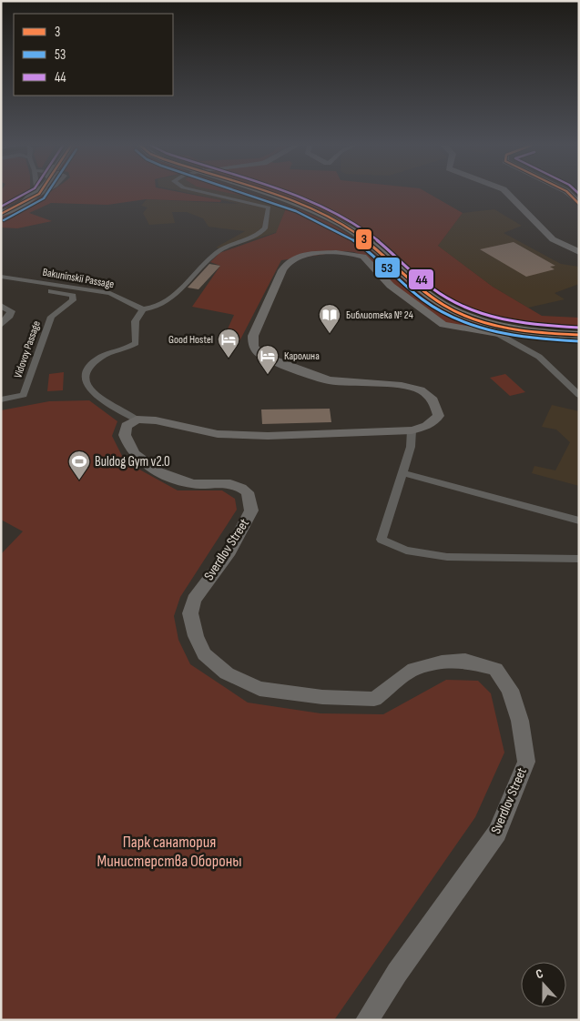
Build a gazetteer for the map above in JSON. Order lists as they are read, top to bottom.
{
  "streets": {
    "main road": ["Sverdlov Street"],
    "street": ["Bakuninskii Passage", "Vidovoy Passage"]
  },
  "crossings": [
    ["Bakuninskii Passage", "Vidovoy Passage"]
  ],
  "parks": ["Парк санатория Министерства Обороны"],
  "places": {
    "library": ["Библиотека № 24"],
    "hotel": ["Good Hostel", "Каролина"],
    "sports": ["Buldog Gym v2.0"]
  },
  "lines": ["transit line 3", "transit line 53", "transit line 44"],
  "legend": ["3", "53", "44"],
  "north": "top"
}
